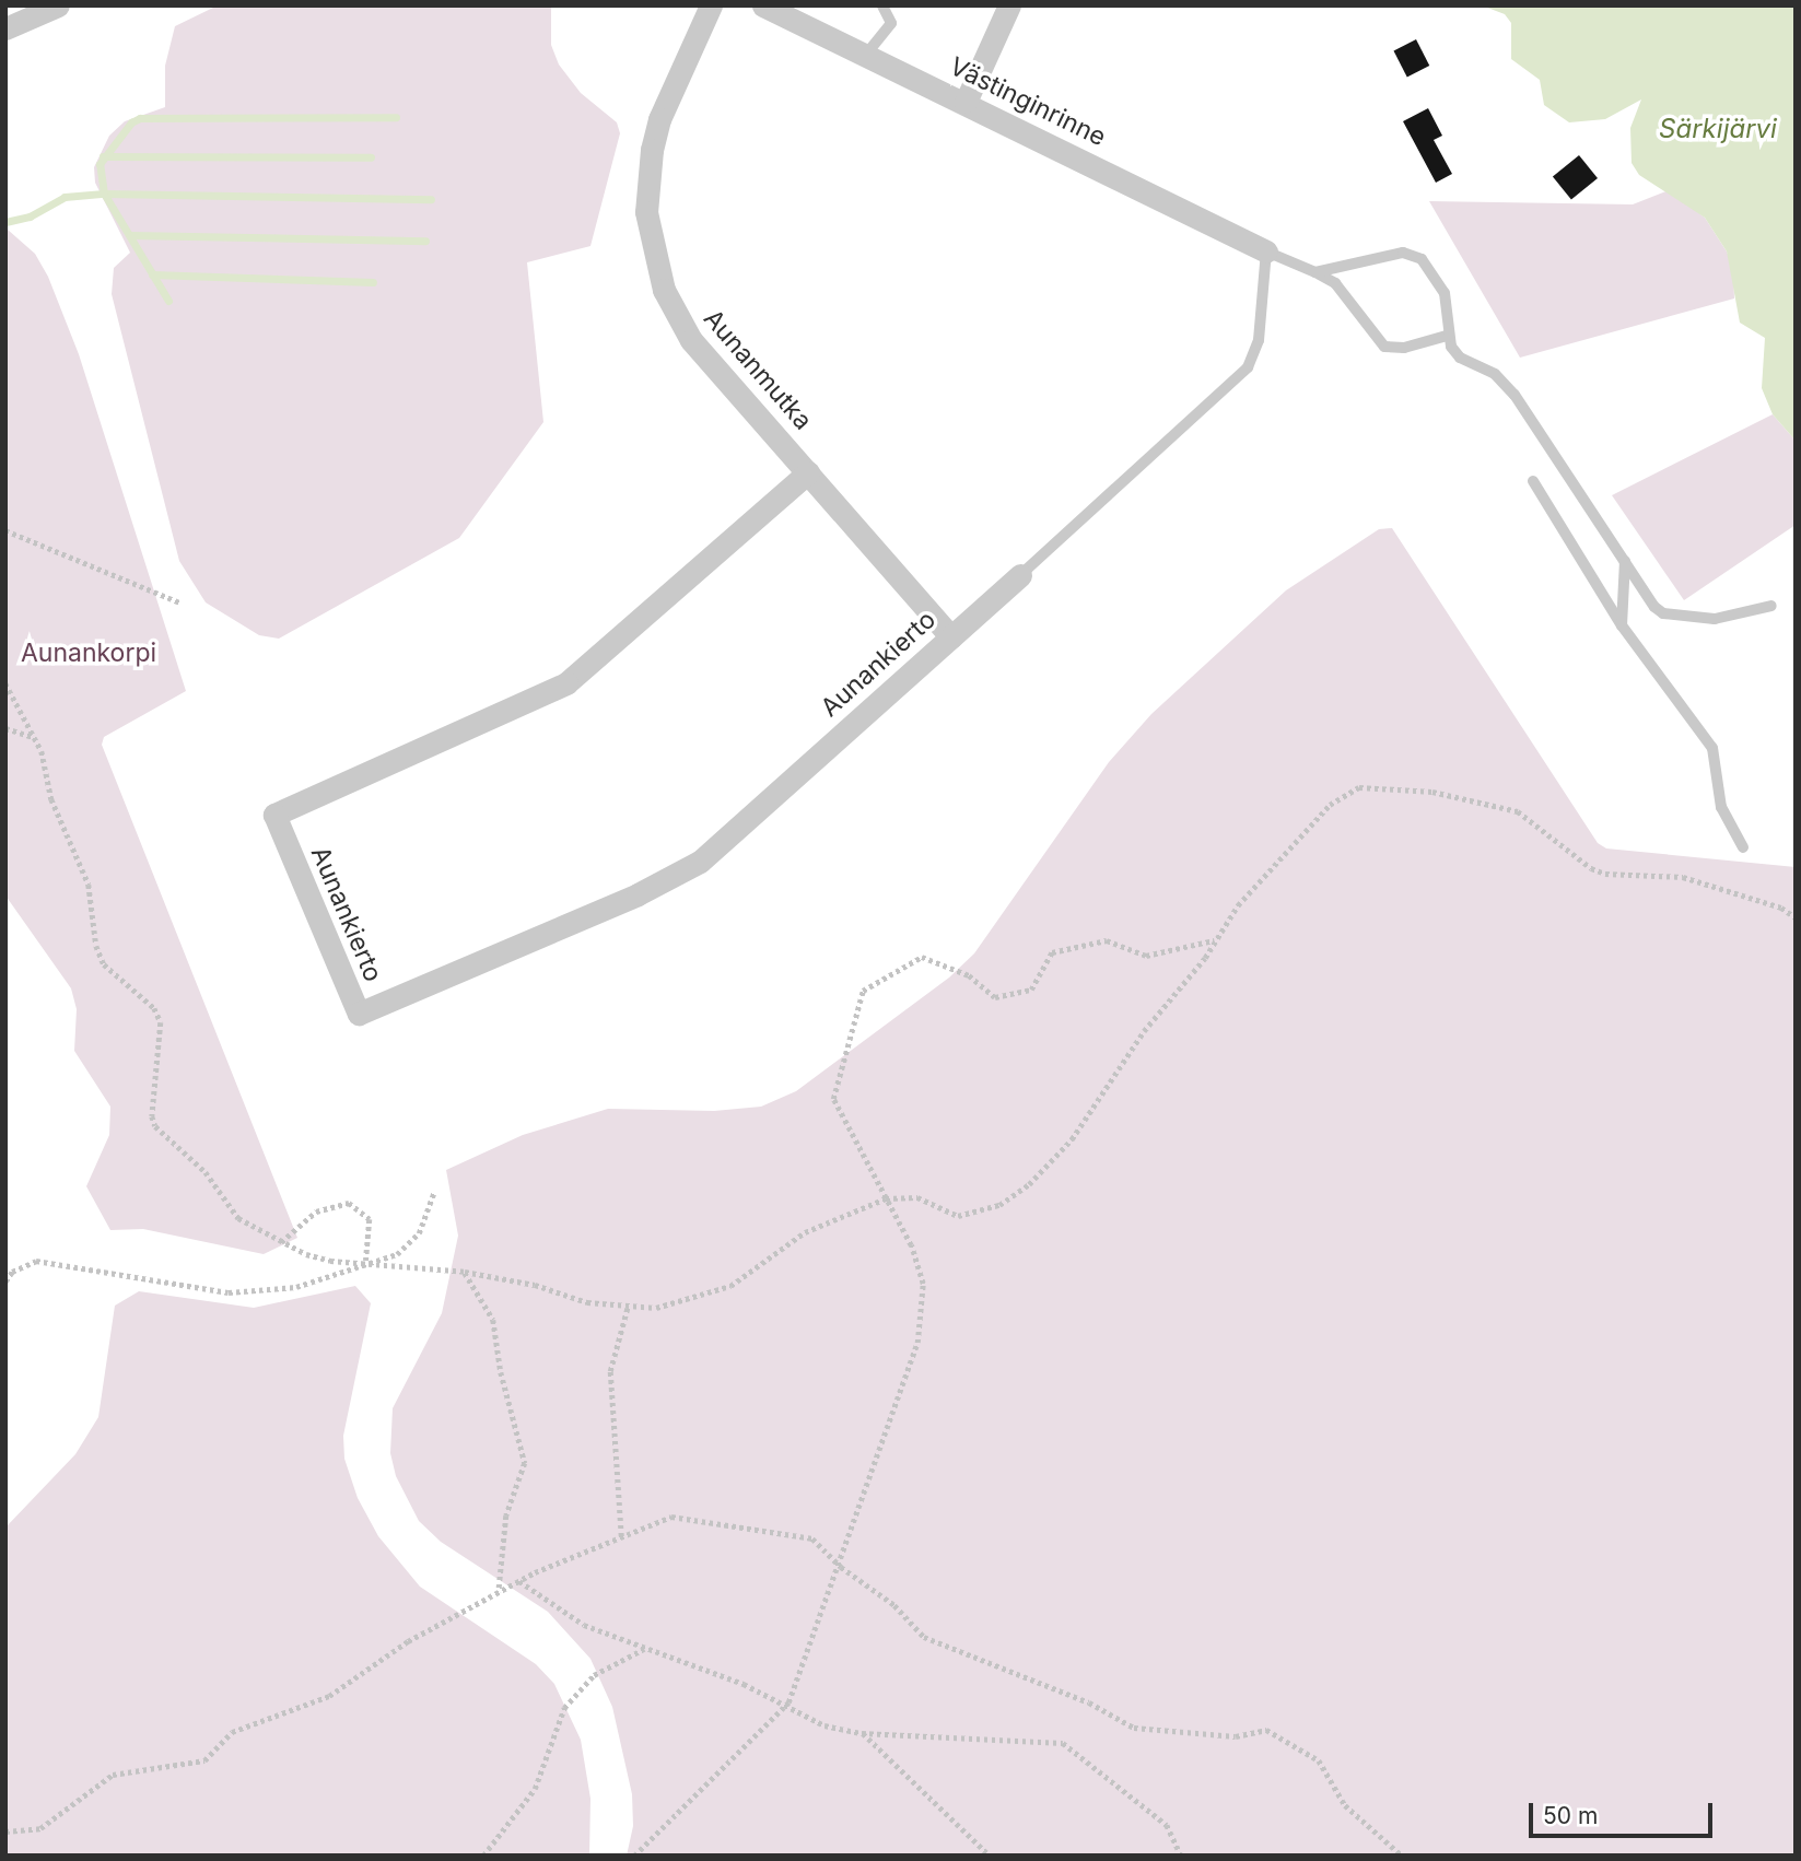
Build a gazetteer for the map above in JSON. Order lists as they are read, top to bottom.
{
  "streets": {
    "street": ["Västinginrinne", "Aunanmutka", "Aunankierto"]
  },
  "crossings": [
    ["Aunanmutka", "Aunankierto"]
  ],
  "water": ["Särkijärvi"],
  "parks": ["Aunankorpi"],
  "scale_bar": "50 m"
}
